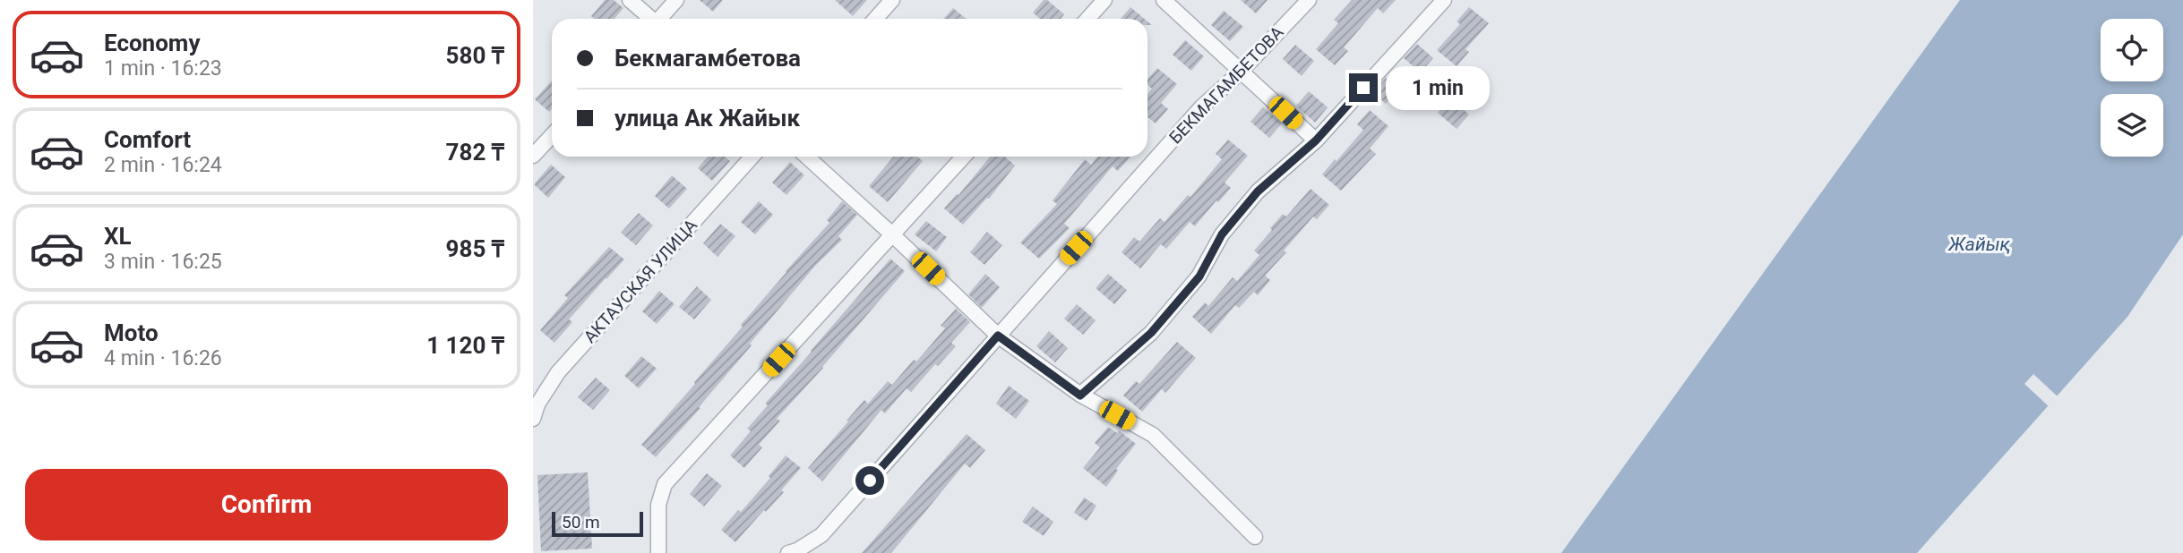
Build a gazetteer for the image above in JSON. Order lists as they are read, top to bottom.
{
  "streets": {
    "street": ["БЕКМАГАМБЕТОВА", "АКТАУСКАЯ УЛИЦА"]
  },
  "water": ["Жайық"],
  "scale_bar": "50 m",
  "page": {
    "list": [
      {
        "name": "Economy",
        "note": "1 min · 16:23",
        "value": "580 ₸"
      },
      {
        "name": "Comfort",
        "note": "2 min · 16:24",
        "value": "782 ₸"
      },
      {
        "name": "XL",
        "note": "3 min · 16:25",
        "value": "985 ₸"
      },
      {
        "name": "Moto",
        "note": "4 min · 16:26",
        "value": "1 120 ₸"
      }
    ],
    "banner": ["Бекмагамбетова", "улица Ак Жайык"],
    "bubble": "1 min",
    "buttons": "Confirm",
    "scale": "50 m"
  }
}
